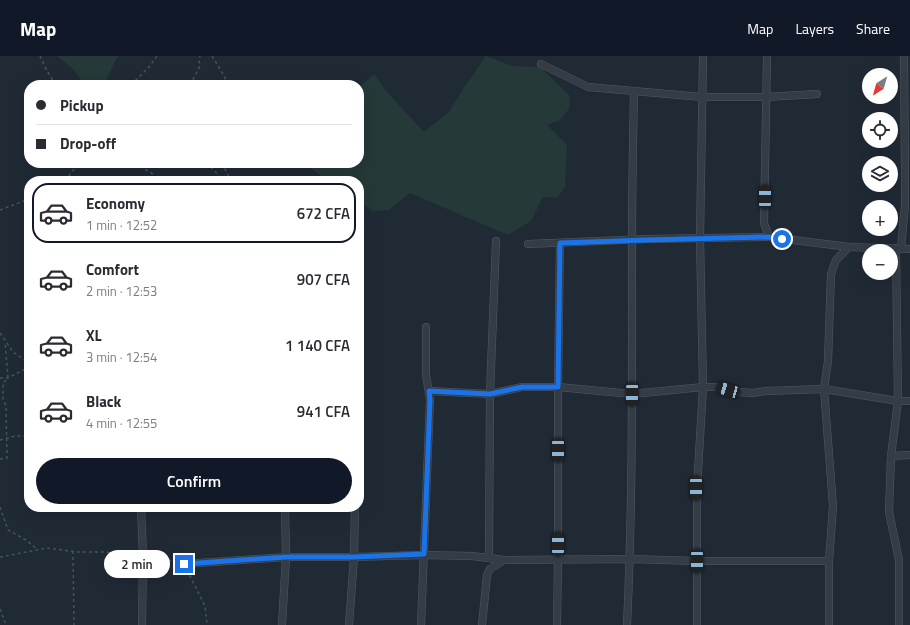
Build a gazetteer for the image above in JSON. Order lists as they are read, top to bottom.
{
  "north": "bottom left",
  "page": {
    "header": "Map",
    "nav": ["Map", "Layers", "Share"],
    "map_buttons": ["+", "−"],
    "banner": ["Pickup", "Drop-off"],
    "list": [
      {
        "name": "Economy",
        "note": "1 min · 12:52",
        "value": "672 CFA"
      },
      {
        "name": "Comfort",
        "note": "2 min · 12:53",
        "value": "907 CFA"
      },
      {
        "name": "XL",
        "note": "3 min · 12:54",
        "value": "1 140 CFA"
      },
      {
        "name": "Black",
        "note": "4 min · 12:55",
        "value": "941 CFA"
      }
    ],
    "buttons": "Confirm",
    "bubble": "2 min"
  }
}
